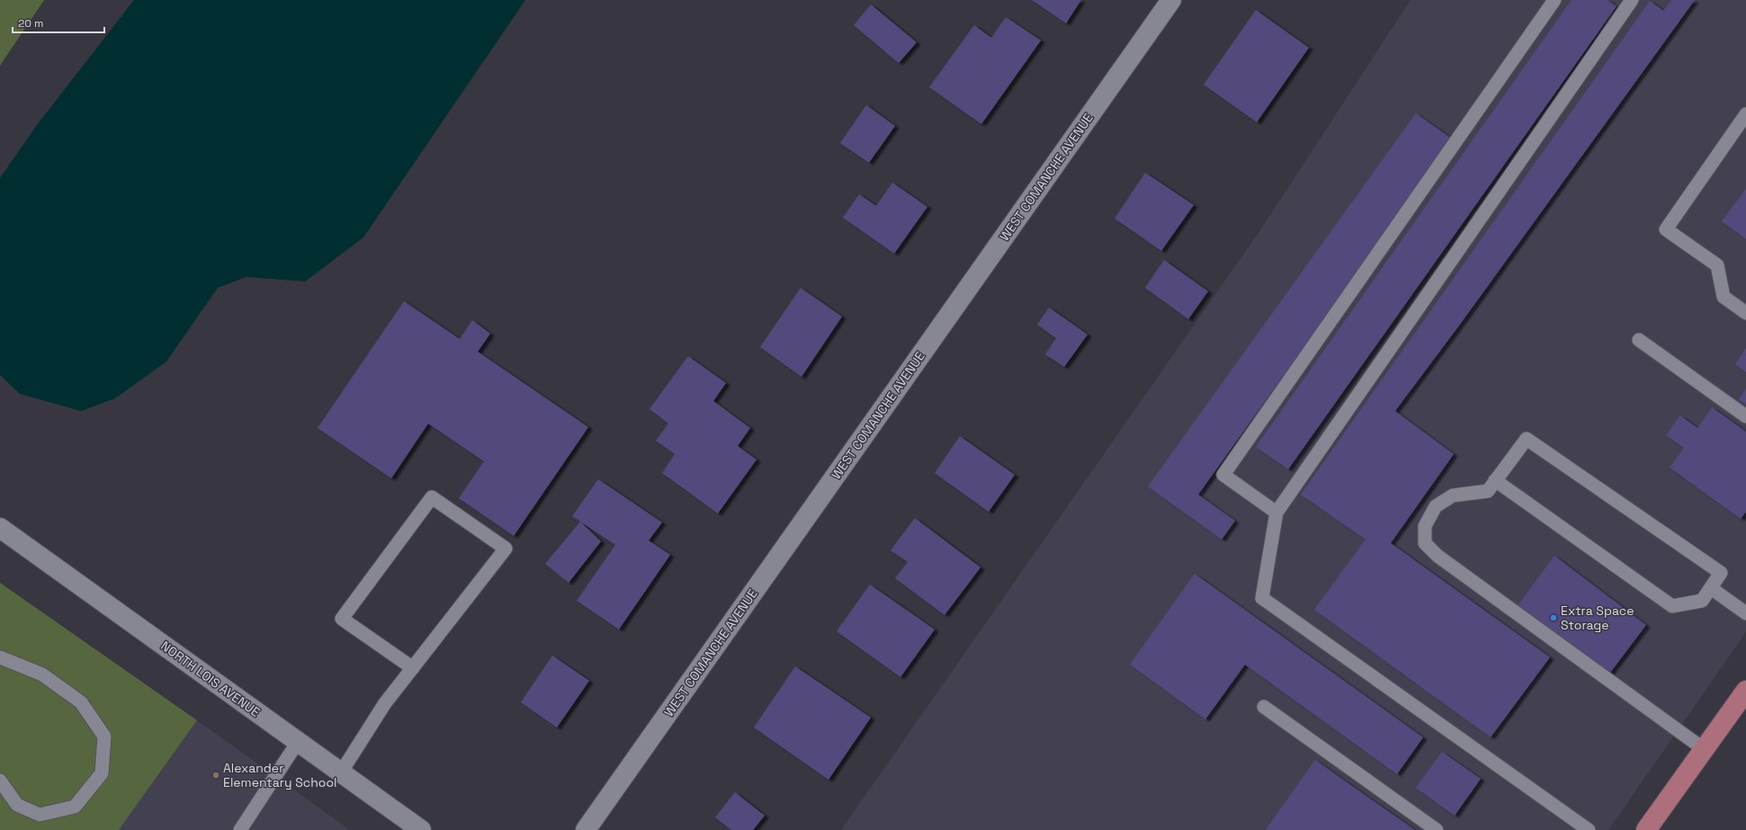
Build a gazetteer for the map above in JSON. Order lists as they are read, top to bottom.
{
  "streets": {
    "street": ["WEST COMANCHE AVENUE", "NORTH LOIS AVENUE"]
  },
  "places": ["Extra Space Storage", "Alexander Elementary School"],
  "scale_bar": "20 m"
}
